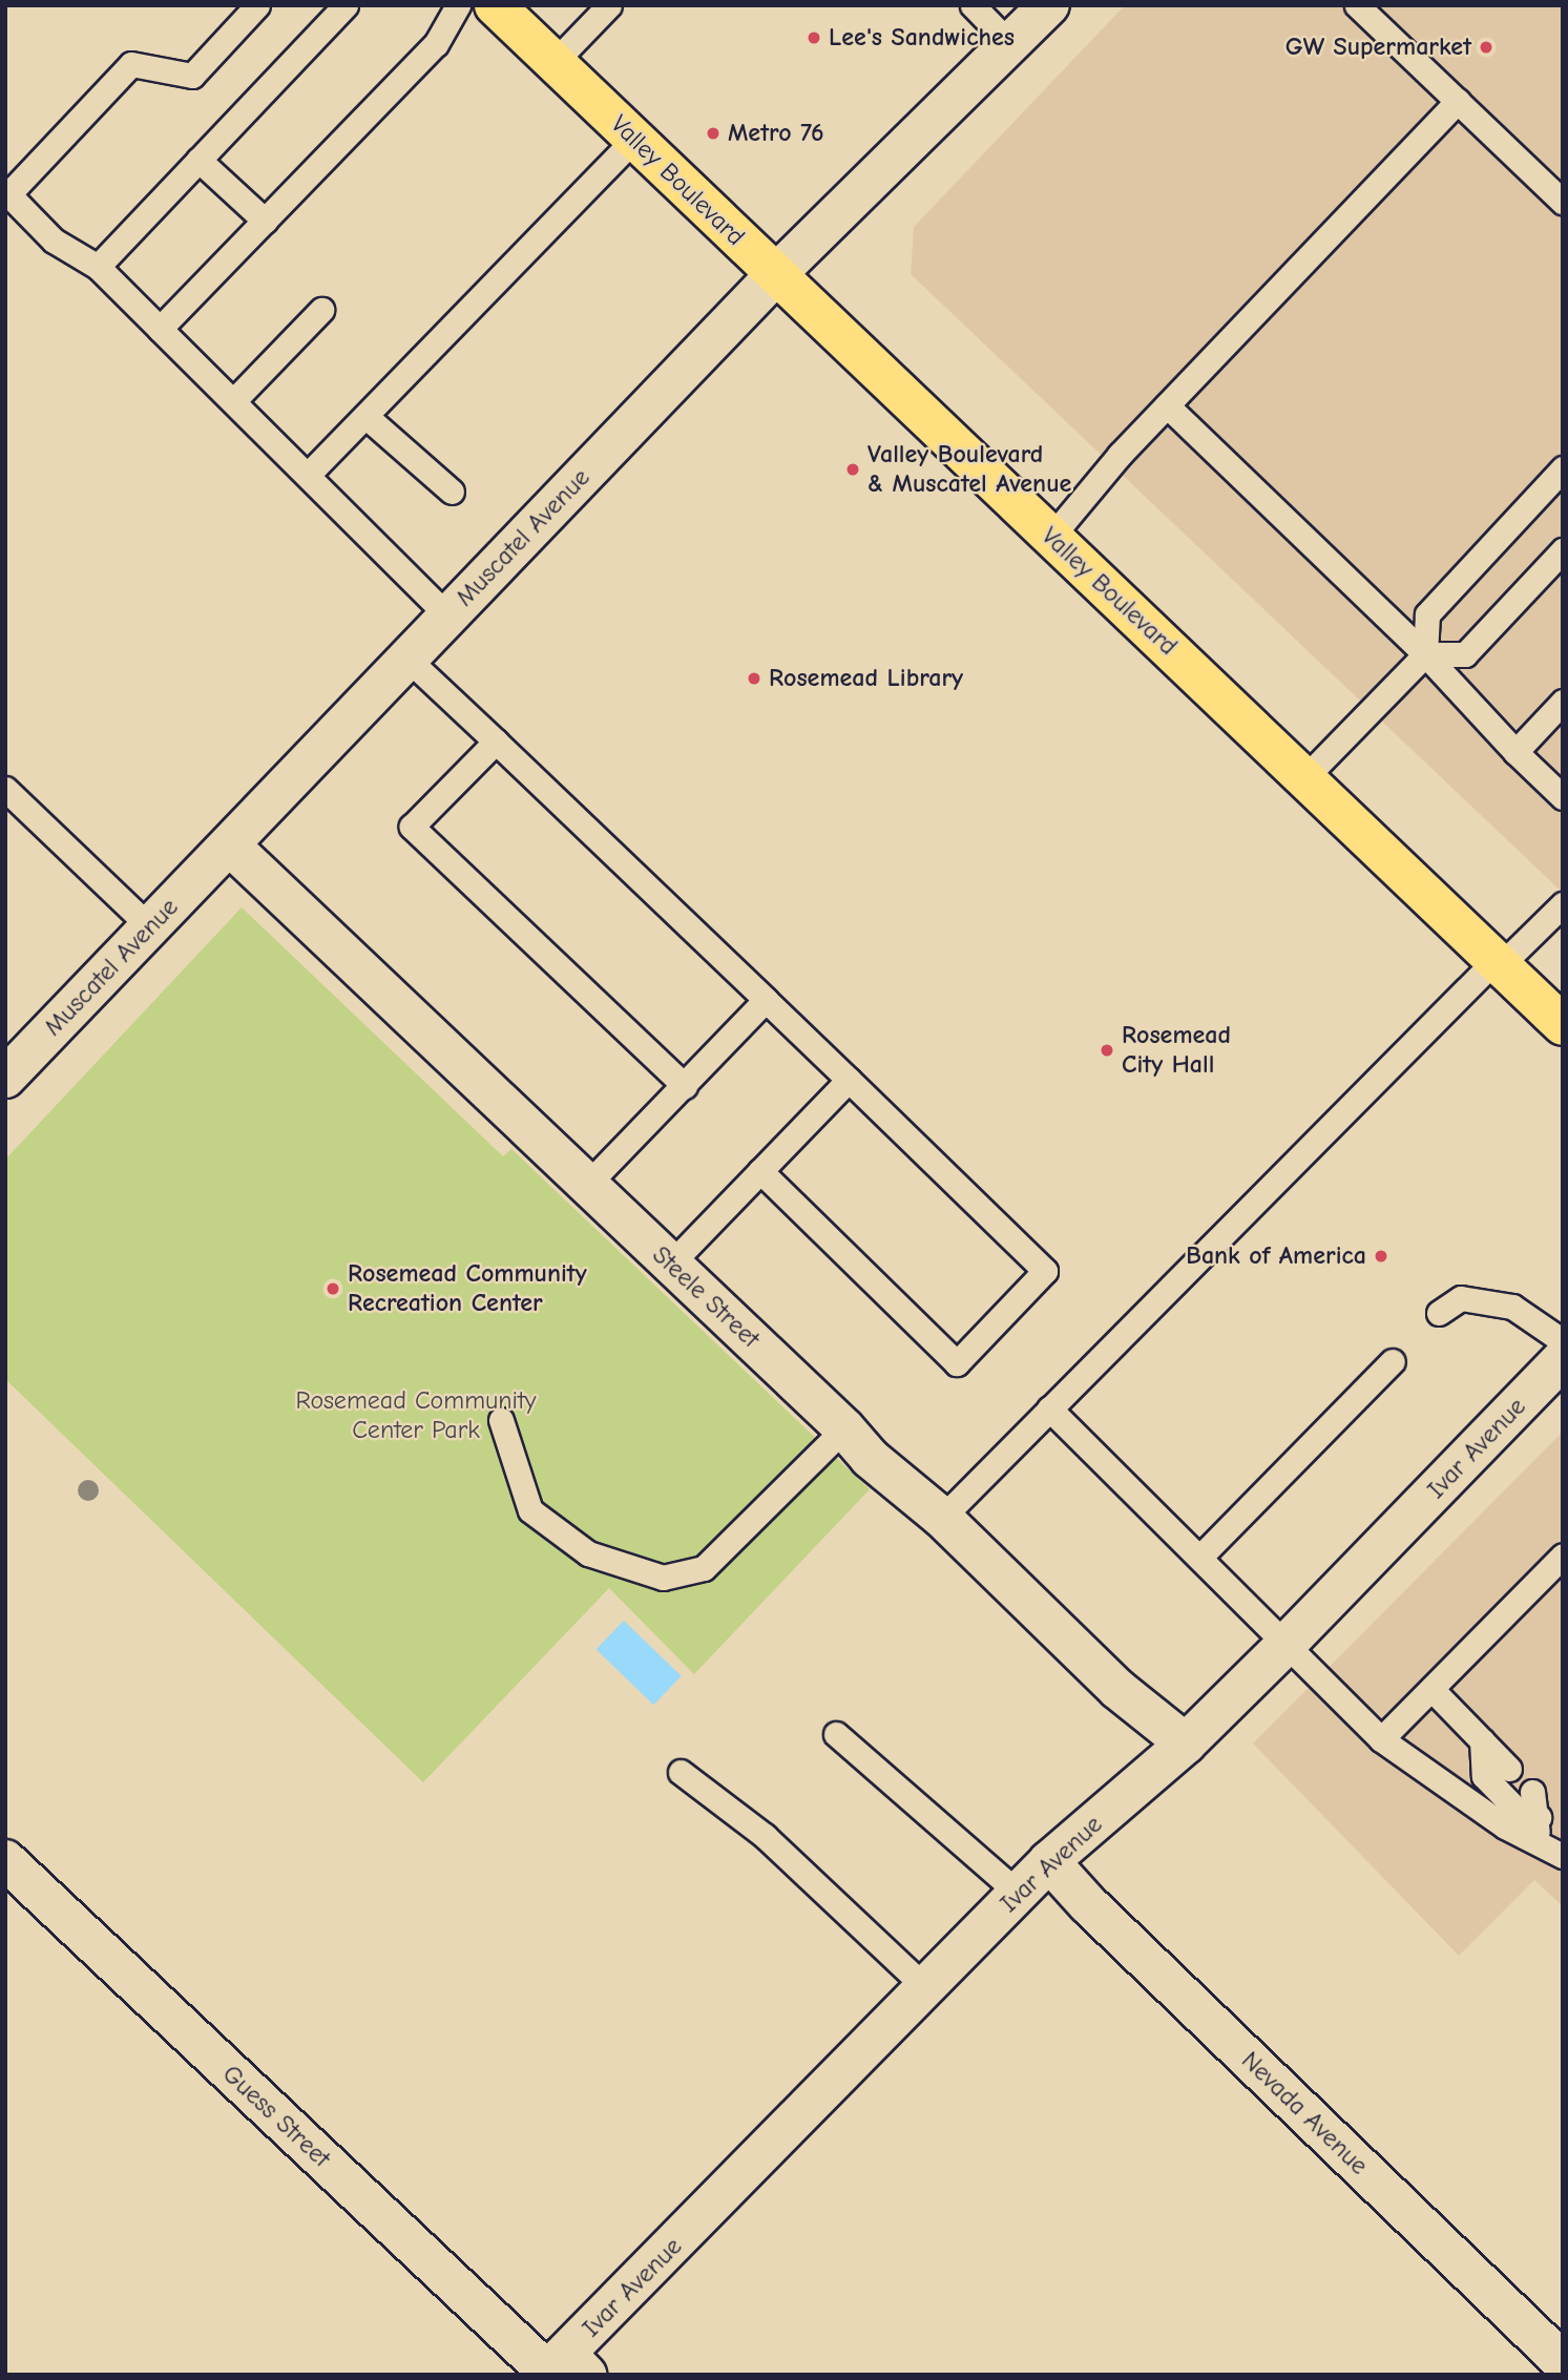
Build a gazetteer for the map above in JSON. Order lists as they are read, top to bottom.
{
  "streets": {
    "main road": ["Valley Boulevard"],
    "street": [
      "Muscatel Avenue",
      "Steele Street",
      "Ivar Avenue",
      "Nevada Avenue",
      "Guess Street"
    ]
  },
  "crossings": [
    ["Valley Boulevard", "Muscatel Avenue"],
    ["Muscatel Avenue", "Steele Street"],
    ["Steele Street", "Ivar Avenue"],
    ["Ivar Avenue", "Nevada Avenue"],
    ["Ivar Avenue", "Guess Street"]
  ],
  "parks": ["Rosemead Community Center Park"],
  "places": [
    "Lee's Sandwiches",
    "GW Supermarket",
    "Metro 76",
    "Valley Boulevard & Muscatel Avenue",
    "Rosemead Library",
    "Rosemead City Hall",
    "Bank of America",
    "Rosemead Community Recreation Center"
  ]
}
